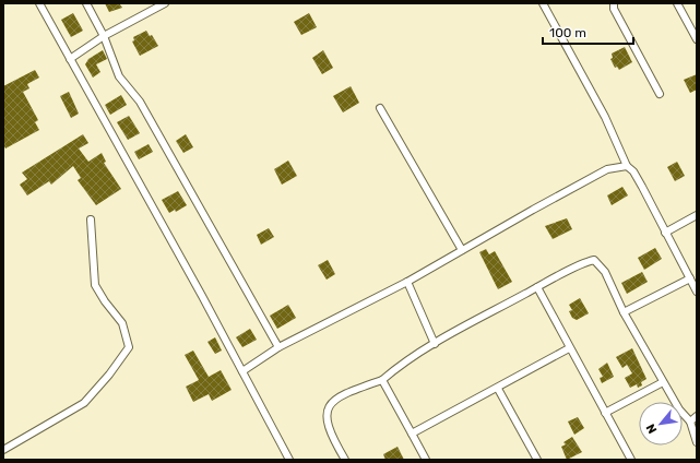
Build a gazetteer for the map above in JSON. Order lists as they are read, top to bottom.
{
  "scale_bar": "100 m",
  "north": "bottom left"
}
